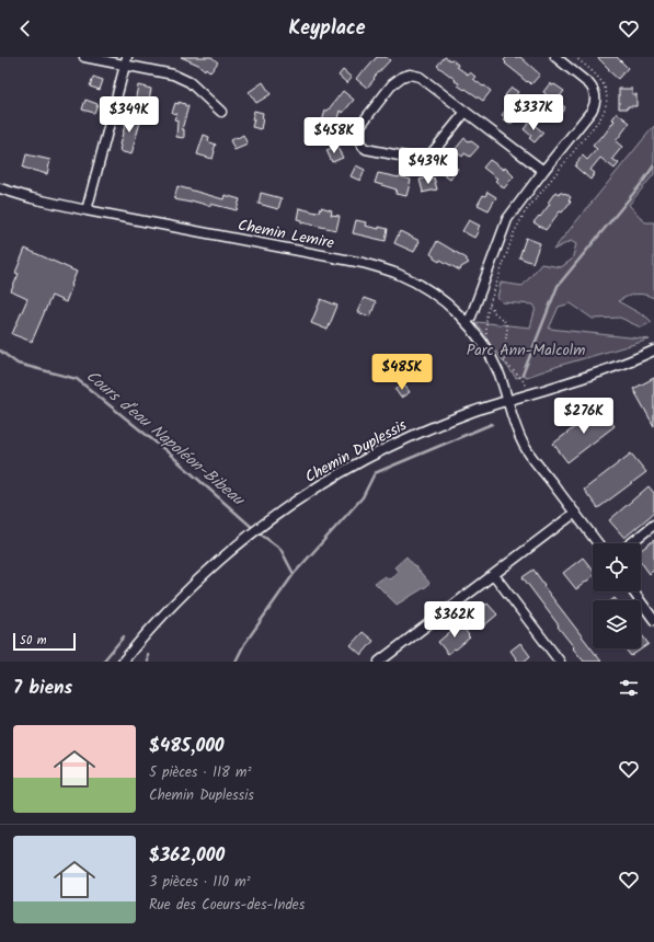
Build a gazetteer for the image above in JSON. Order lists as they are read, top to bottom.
{
  "streets": {
    "street": ["Chemin Lemire", "Chemin Duplessis"]
  },
  "crossings": [
    ["Chemin Lemire", "Chemin Duplessis"]
  ],
  "water": ["Cours d'eau Napoléon-Bibeau"],
  "parks": ["Parc Ann-Malcolm"],
  "scale_bar": "50 m",
  "page": {
    "header": "Keyplace",
    "price": [
      "$337K",
      "$349K",
      "$458K",
      "$439K",
      "$485K",
      "$276K",
      "$362K"
    ],
    "scale": "50 m",
    "heading": "7 biens",
    "list": [
      {
        "name": "$485,000",
        "note": "5 pièces · 118 m² · Chemin Duplessis"
      },
      {
        "name": "$362,000",
        "note": "3 pièces · 110 m² · Rue des Coeurs-des-Indes"
      }
    ]
  }
}
